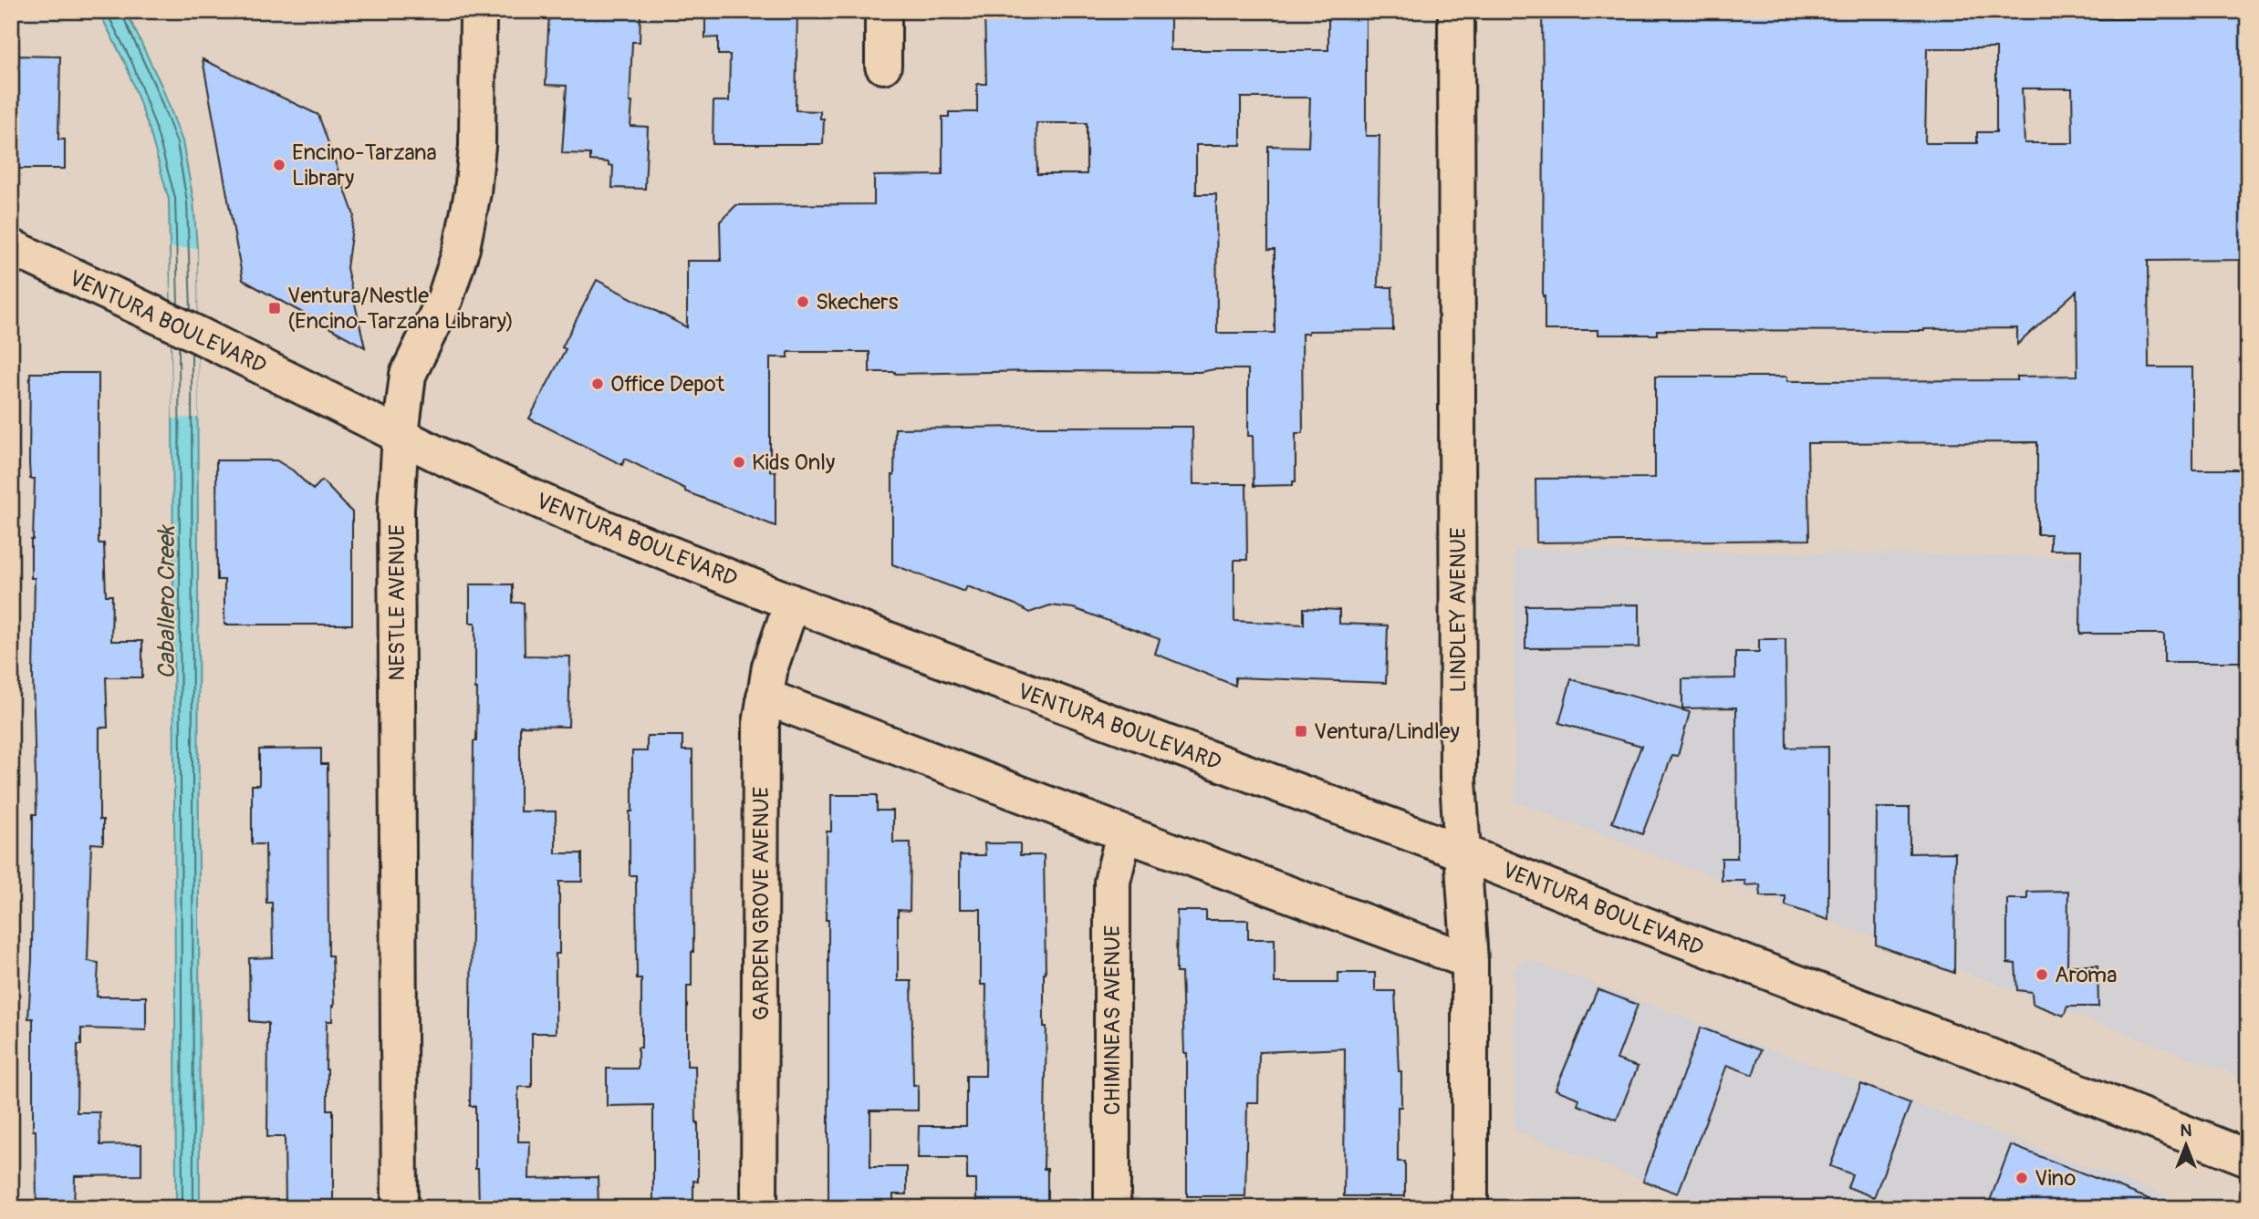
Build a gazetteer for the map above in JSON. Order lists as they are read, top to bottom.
{
  "streets": {
    "street": [
      "VENTURA BOULEVARD",
      "NESTLE AVENUE",
      "LINDLEY AVENUE",
      "GARDEN GROVE AVENUE",
      "CHIMINEAS AVENUE"
    ]
  },
  "crossings": [
    ["VENTURA BOULEVARD", "NESTLE AVENUE"],
    ["VENTURA BOULEVARD", "LINDLEY AVENUE"],
    ["VENTURA BOULEVARD", "GARDEN GROVE AVENUE"]
  ],
  "water": ["Caballero Creek"],
  "places": {
    "other": [
      "Encino-Tarzana Library",
      "Skechers",
      "Office Depot",
      "Kids Only",
      "Aroma",
      "Vino"
    ],
    "transit": ["Ventura/Nestle (Encino-Tarzana Library)", "Ventura/Lindley"]
  },
  "north": "top"
}
